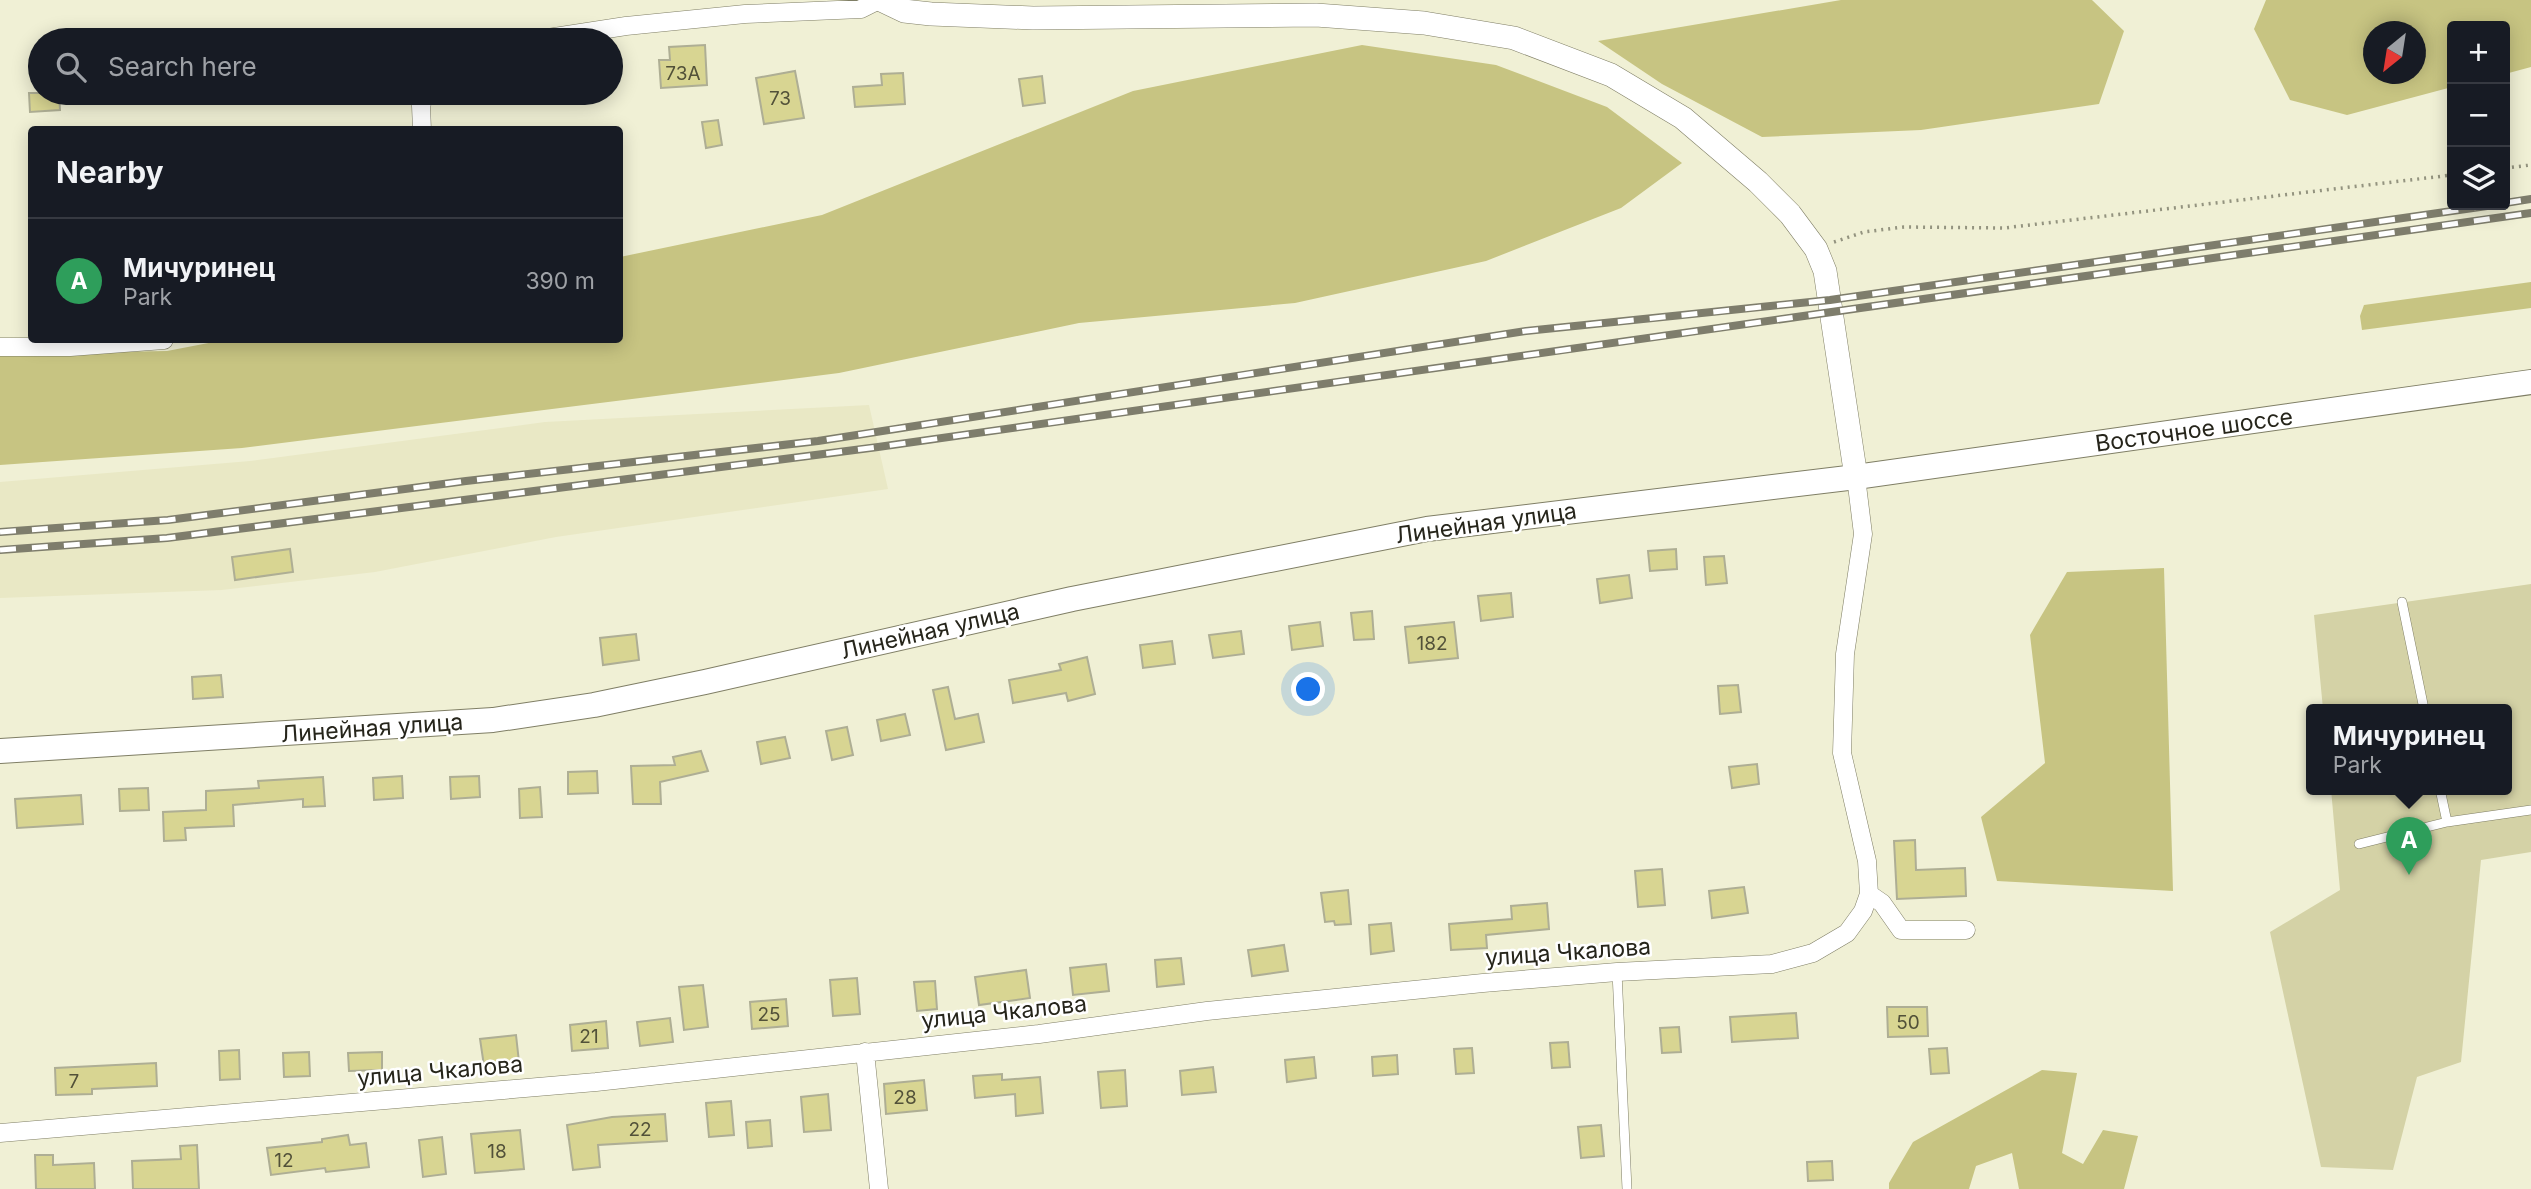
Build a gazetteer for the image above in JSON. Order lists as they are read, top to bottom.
{
  "streets": {
    "main road": ["Восточное шоссе", "Линейная улица"],
    "street": ["улица Чкалова"]
  },
  "crossings": [
    ["Восточное шоссе", "Линейная улица"]
  ],
  "house_numbers": [
    "73А",
    "73",
    "182",
    "25",
    "50",
    "21",
    "7",
    "28",
    "22",
    "18",
    "12"
  ],
  "north": "bottom left",
  "page": {
    "map_buttons": ["+", "−"],
    "search": "Search here",
    "heading": "Nearby",
    "list": [
      {
        "mark": "A",
        "name": "Мичуринец",
        "note": "Park",
        "value": "390 m"
      }
    ],
    "popup": ["Мичуринец", "Park"],
    "pins": "A"
  }
}
